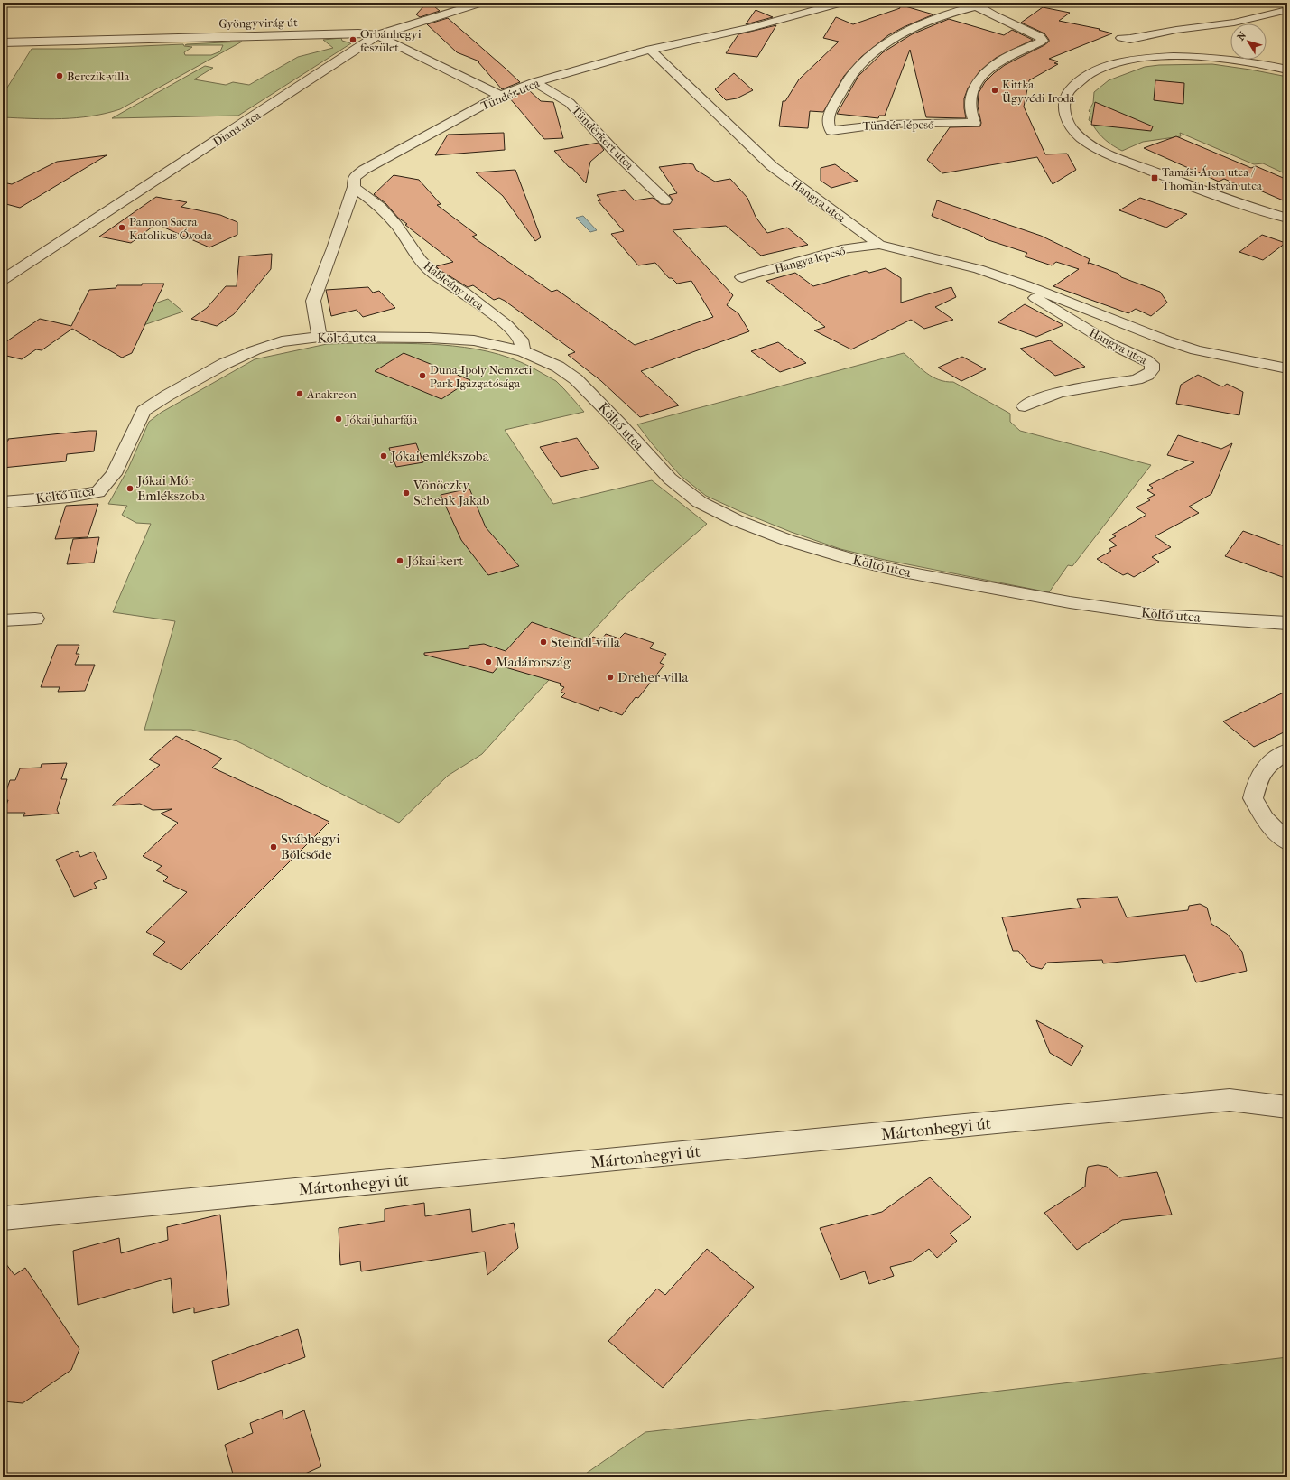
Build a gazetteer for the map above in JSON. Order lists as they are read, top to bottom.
{
  "streets": {
    "street": [
      "Gyöngyvirág út",
      "Tündér utca",
      "Tündér lépcső",
      "Diana utca",
      "Tündérkert utca",
      "Hangya utca",
      "Hangya lépcső",
      "Hableány utca",
      "Költő utca",
      "Mártonhegyi út"
    ]
  },
  "crossings": [
    ["Gyöngyvirág út", "Tündér utca"],
    ["Gyöngyvirág út", "Diana utca"],
    ["Tündér utca", "Tündérkert utca"],
    ["Tündér utca", "Hangya utca"],
    ["Tündér utca", "Hableány utca"],
    ["Tündér utca", "Költő utca"],
    ["Hangya utca", "Hangya lépcső"],
    ["Hableány utca", "Költő utca"]
  ],
  "places": {
    "other": [
      "Orbánhegyi feszület",
      "Berczik-villa",
      "Kittka Ügyvédi Iroda",
      "Pannon Sacra Katolikus Óvoda",
      "Duna-Ipoly Nemzeti Park Igazgatósága",
      "Anakreon",
      "Jókai juharfája",
      "Jókai emlékszoba",
      "Jókai Mór Emlékszoba",
      "Vönöczky Schenk Jakab",
      "Jókai-kert",
      "Steindl-villa",
      "Madárország",
      "Dreher-villa",
      "Svábhegyi Bölcsőde"
    ],
    "transit": ["Tamási Áron utca / Thomán István utca"]
  },
  "north": "top left"
}
